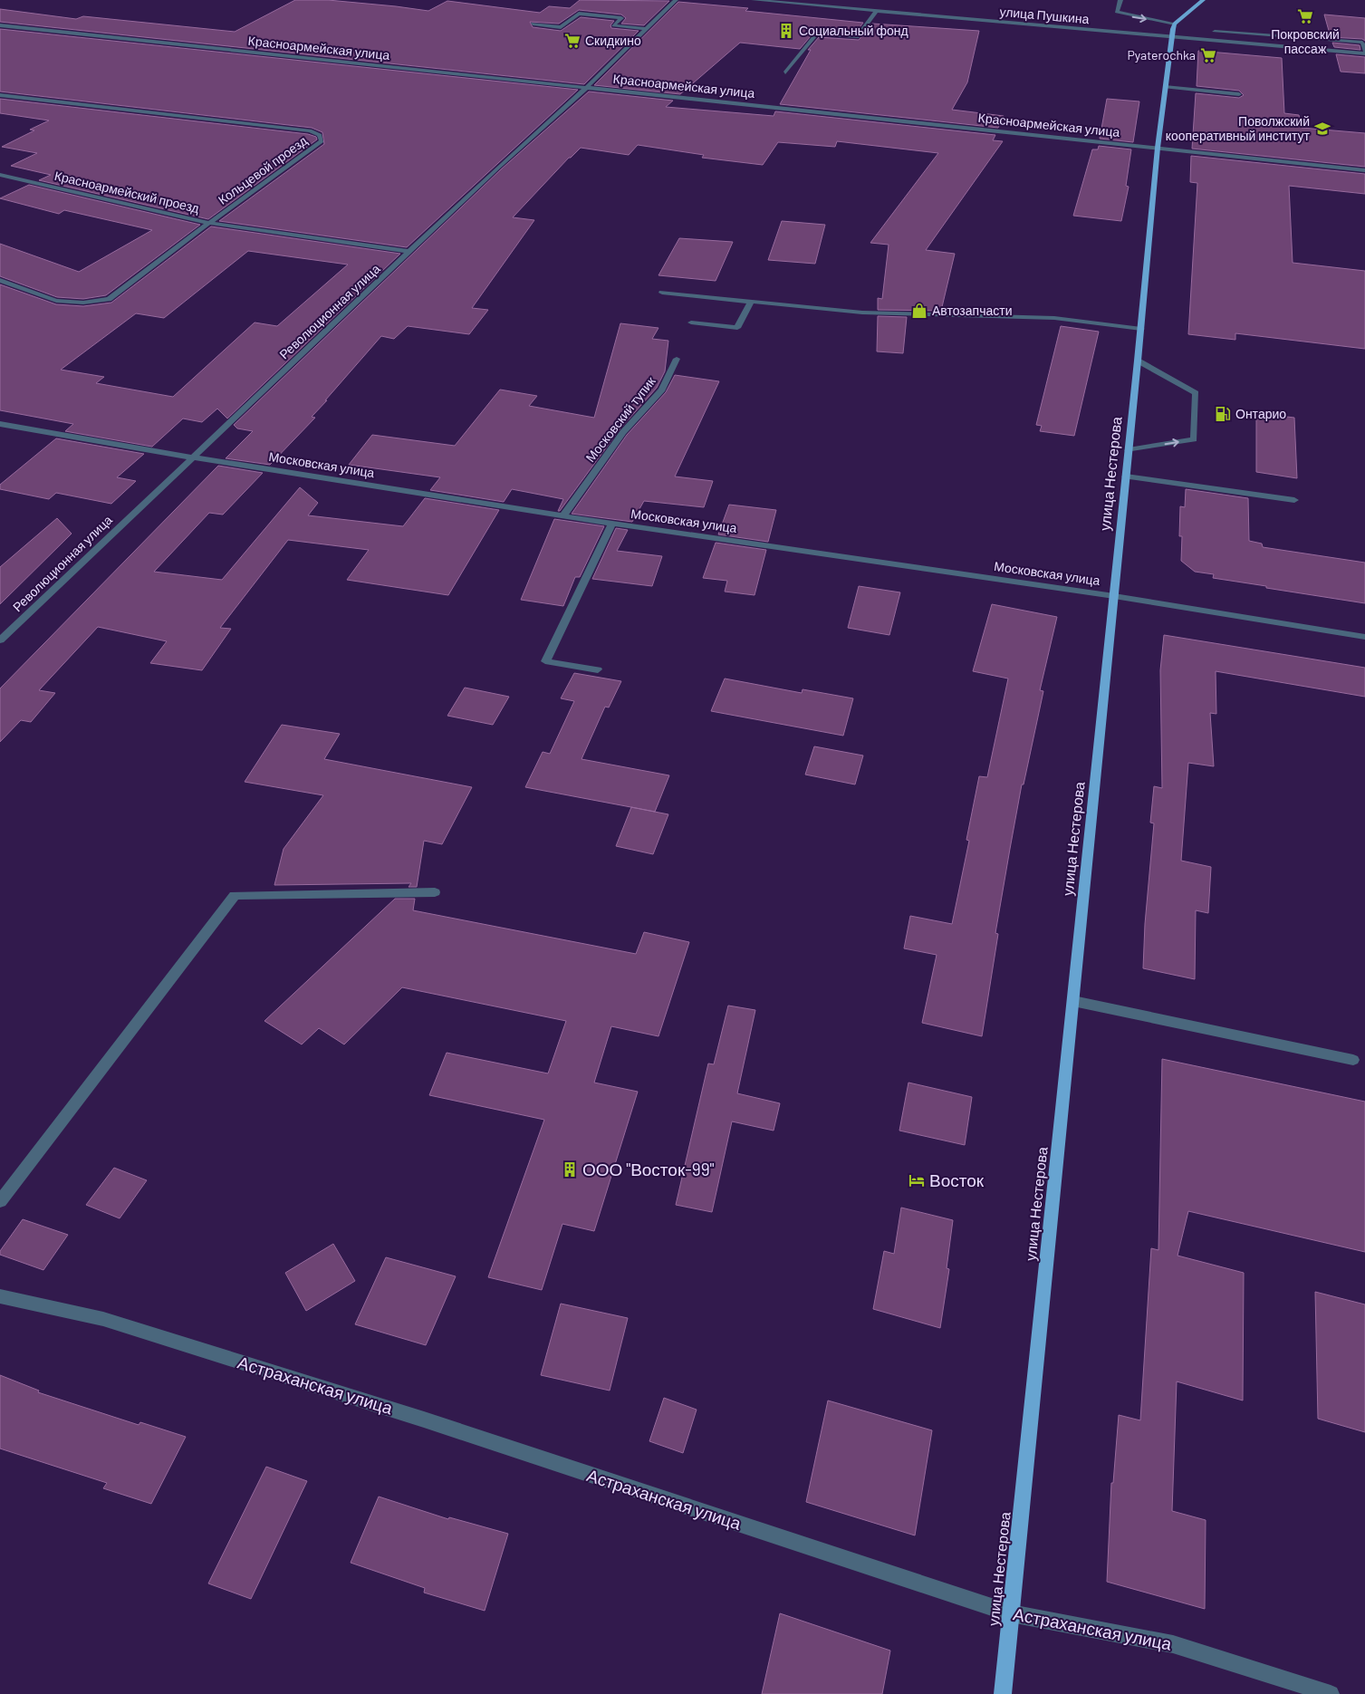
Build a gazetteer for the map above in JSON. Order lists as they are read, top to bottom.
{
  "streets": {
    "main road": ["улица Нестерова"],
    "street": [
      "улица Пушкина",
      "Красноармейская улица",
      "Кольцевой проезд",
      "Красноармейский проезд",
      "Революционная улица",
      "Московский тупик",
      "Московская улица",
      "Астраханская улица"
    ]
  },
  "crossings": [
    ["улица Пушкина", "улица Нестерова"],
    ["Красноармейская улица", "Революционная улица"],
    ["Красноармейская улица", "улица Нестерова"],
    ["Кольцевой проезд", "Красноармейский проезд"],
    ["Красноармейский проезд", "Революционная улица"],
    ["Революционная улица", "Московская улица"],
    ["Московский тупик", "Московская улица"],
    ["Московская улица", "улица Нестерова"],
    ["улица Нестерова", "Астраханская улица"]
  ],
  "places": {
    "supermarket": ["Покровский пассаж", "Скидкино", "Pyaterochka"],
    "building": ["Социальный фонд", "ООО \"Восток-99\""],
    "school or university": ["Поволжский кооперативный институт"],
    "shop": ["Автозапчасти"],
    "fuel station": ["Онтарио"],
    "hotel": ["Восток"]
  }
}
